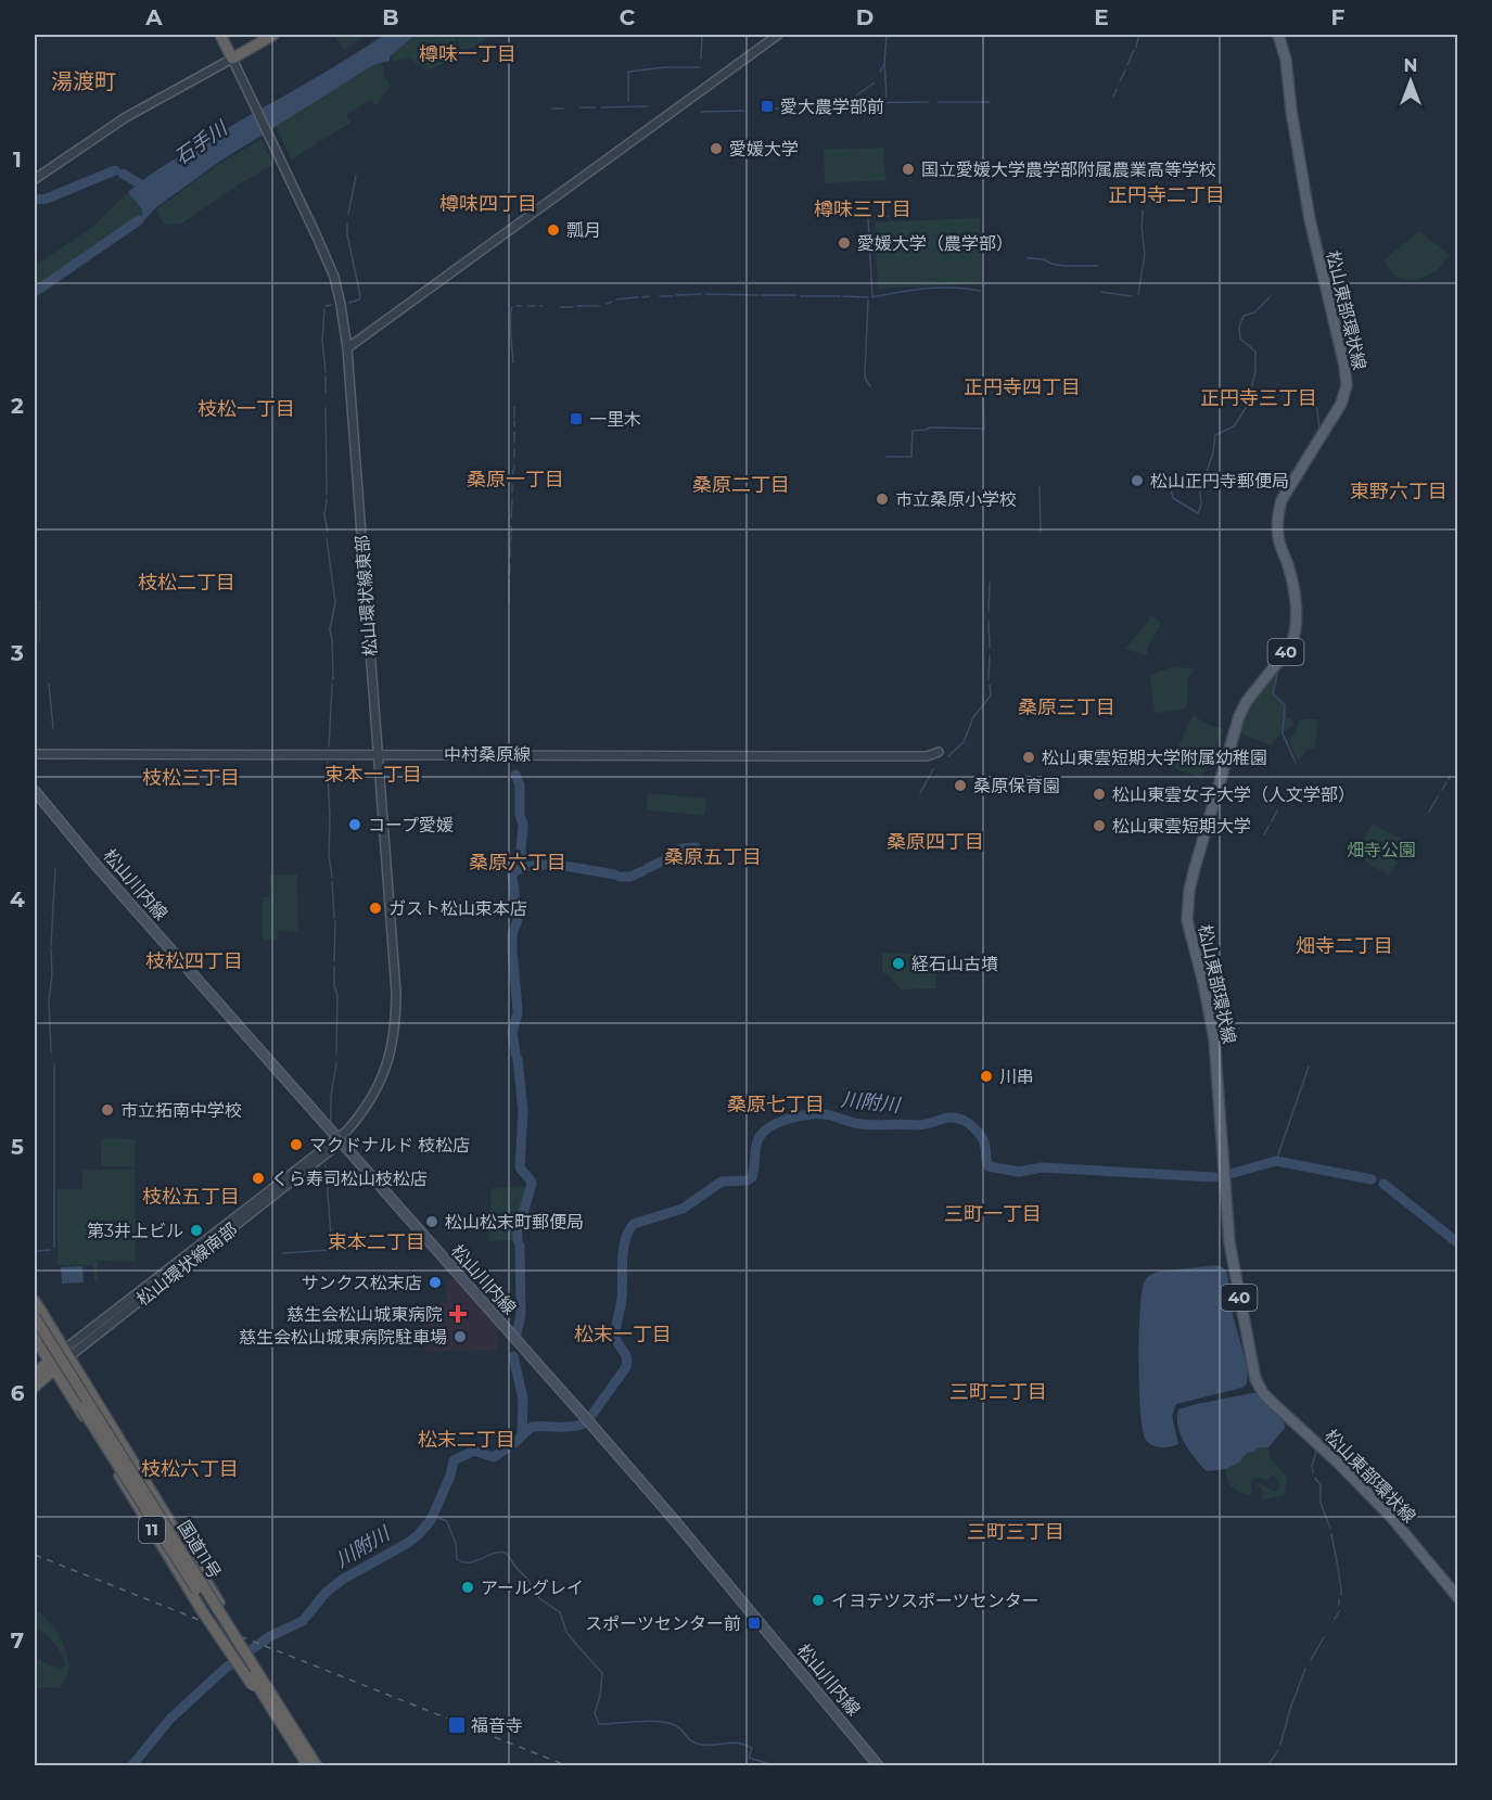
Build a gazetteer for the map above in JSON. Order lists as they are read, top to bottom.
{
  "streets": {
    "highway": ["11", "国道11号"],
    "main road": ["松山東部環状線", "40", "松山川内線"],
    "street": ["松山環状線東部", "中村桑原線", "松山環状線南部"]
  },
  "crossings": [
    ["松山環状線東部", "中村桑原線"],
    ["松山環状線東部", "松山川内線"],
    ["松山環状線東部", "松山環状線南部"],
    ["松山川内線", "松山環状線南部"],
    ["松山環状線南部", "11"],
    ["11", "国道11号"]
  ],
  "districts": [
    "樽味一丁目",
    "湯渡町",
    "正円寺二丁目",
    "樽味四丁目",
    "樽味三丁目",
    "正円寺四丁目",
    "正円寺三丁目",
    "枝松一丁目",
    "桑原一丁目",
    "桑原二丁目",
    "東野六丁目",
    "枝松二丁目",
    "桑原三丁目",
    "束本一丁目",
    "枝松三丁目",
    "桑原四丁目",
    "桑原五丁目",
    "桑原六丁目",
    "畑寺二丁目",
    "枝松四丁目",
    "桑原七丁目",
    "枝松五丁目",
    "三町一丁目",
    "束本二丁目",
    "松末一丁目",
    "三町二丁目",
    "松末二丁目",
    "枝松六丁目",
    "三町三丁目"
  ],
  "water": ["石手川", "川附川"],
  "parks": ["畑寺公園"],
  "places": {
    "transit": [
      "愛大農学部前",
      "一里木",
      "スポーツセンター前",
      "福音寺"
    ],
    "other": [
      "愛媛大学",
      "国立愛媛大学農学部附属農業高等学校",
      "瓢月",
      "愛媛大学（農学部）",
      "松山正円寺郵便局",
      "市立桑原小学校",
      "松山東雲短期大学附属幼稚園",
      "桑原保育園",
      "松山東雲女子大学（人文学部）",
      "コープ愛媛",
      "松山東雲短期大学",
      "ガスト松山束本店",
      "経石山古墳",
      "川串",
      "市立拓南中学校",
      "マクドナルド 枝松店",
      "くら寿司松山枝松店",
      "松山松末町郵便局",
      "第3井上ビル",
      "サンクス松末店",
      "慈生会松山城東病院駐車場",
      "アールグレイ",
      "イヨテツスポーツセンター"
    ],
    "health": ["慈生会松山城東病院"]
  },
  "north": "top",
  "grid": {
    "columns": [
      "A",
      "B",
      "C",
      "D",
      "E",
      "F"
    ],
    "rows": [
      "1",
      "2",
      "3",
      "4",
      "5",
      "6",
      "7"
    ]
  }
}
